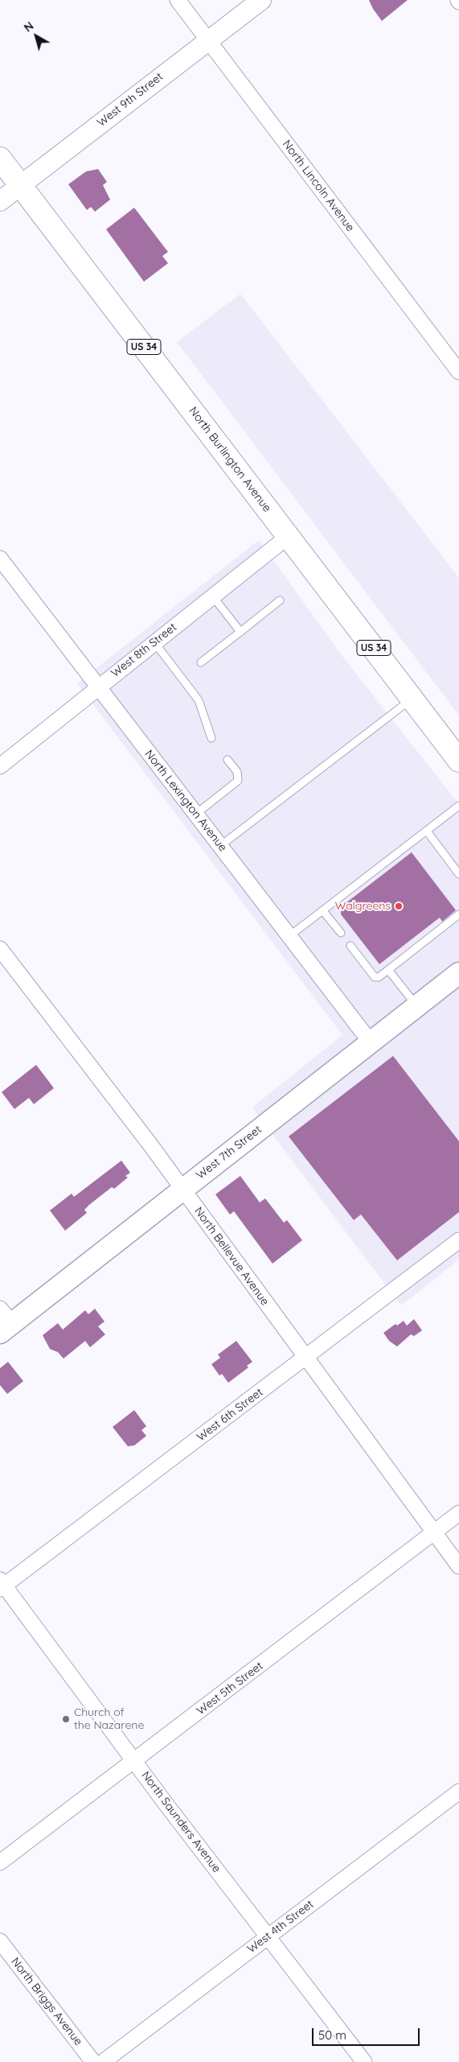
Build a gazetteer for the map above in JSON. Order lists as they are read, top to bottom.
{
  "streets": {
    "highway": ["US 34", "North Burlington Avenue"],
    "main road": ["West 7th Street"],
    "street": [
      "West 9th Street",
      "North Lincoln Avenue",
      "West 8th Street",
      "North Lexington Avenue",
      "North Bellevue Avenue",
      "West 6th Street",
      "West 5th Street",
      "North Saunders Avenue",
      "West 4th Street",
      "North Briggs Avenue"
    ]
  },
  "crossings": [
    ["West 9th Street", "North Lincoln Avenue"],
    ["West 9th Street", "North Burlington Avenue"],
    ["North Burlington Avenue", "West 8th Street"],
    ["West 8th Street", "North Lexington Avenue"],
    ["North Lexington Avenue", "West 7th Street"],
    ["West 7th Street", "North Bellevue Avenue"],
    ["North Bellevue Avenue", "West 6th Street"],
    ["North Bellevue Avenue", "West 5th Street"],
    ["West 6th Street", "North Saunders Avenue"],
    ["West 5th Street", "North Saunders Avenue"],
    ["North Saunders Avenue", "West 4th Street"]
  ],
  "places": ["Walgreens", "Church of the Nazarene"],
  "scale_bar": "50 m",
  "north": "top left"
}
